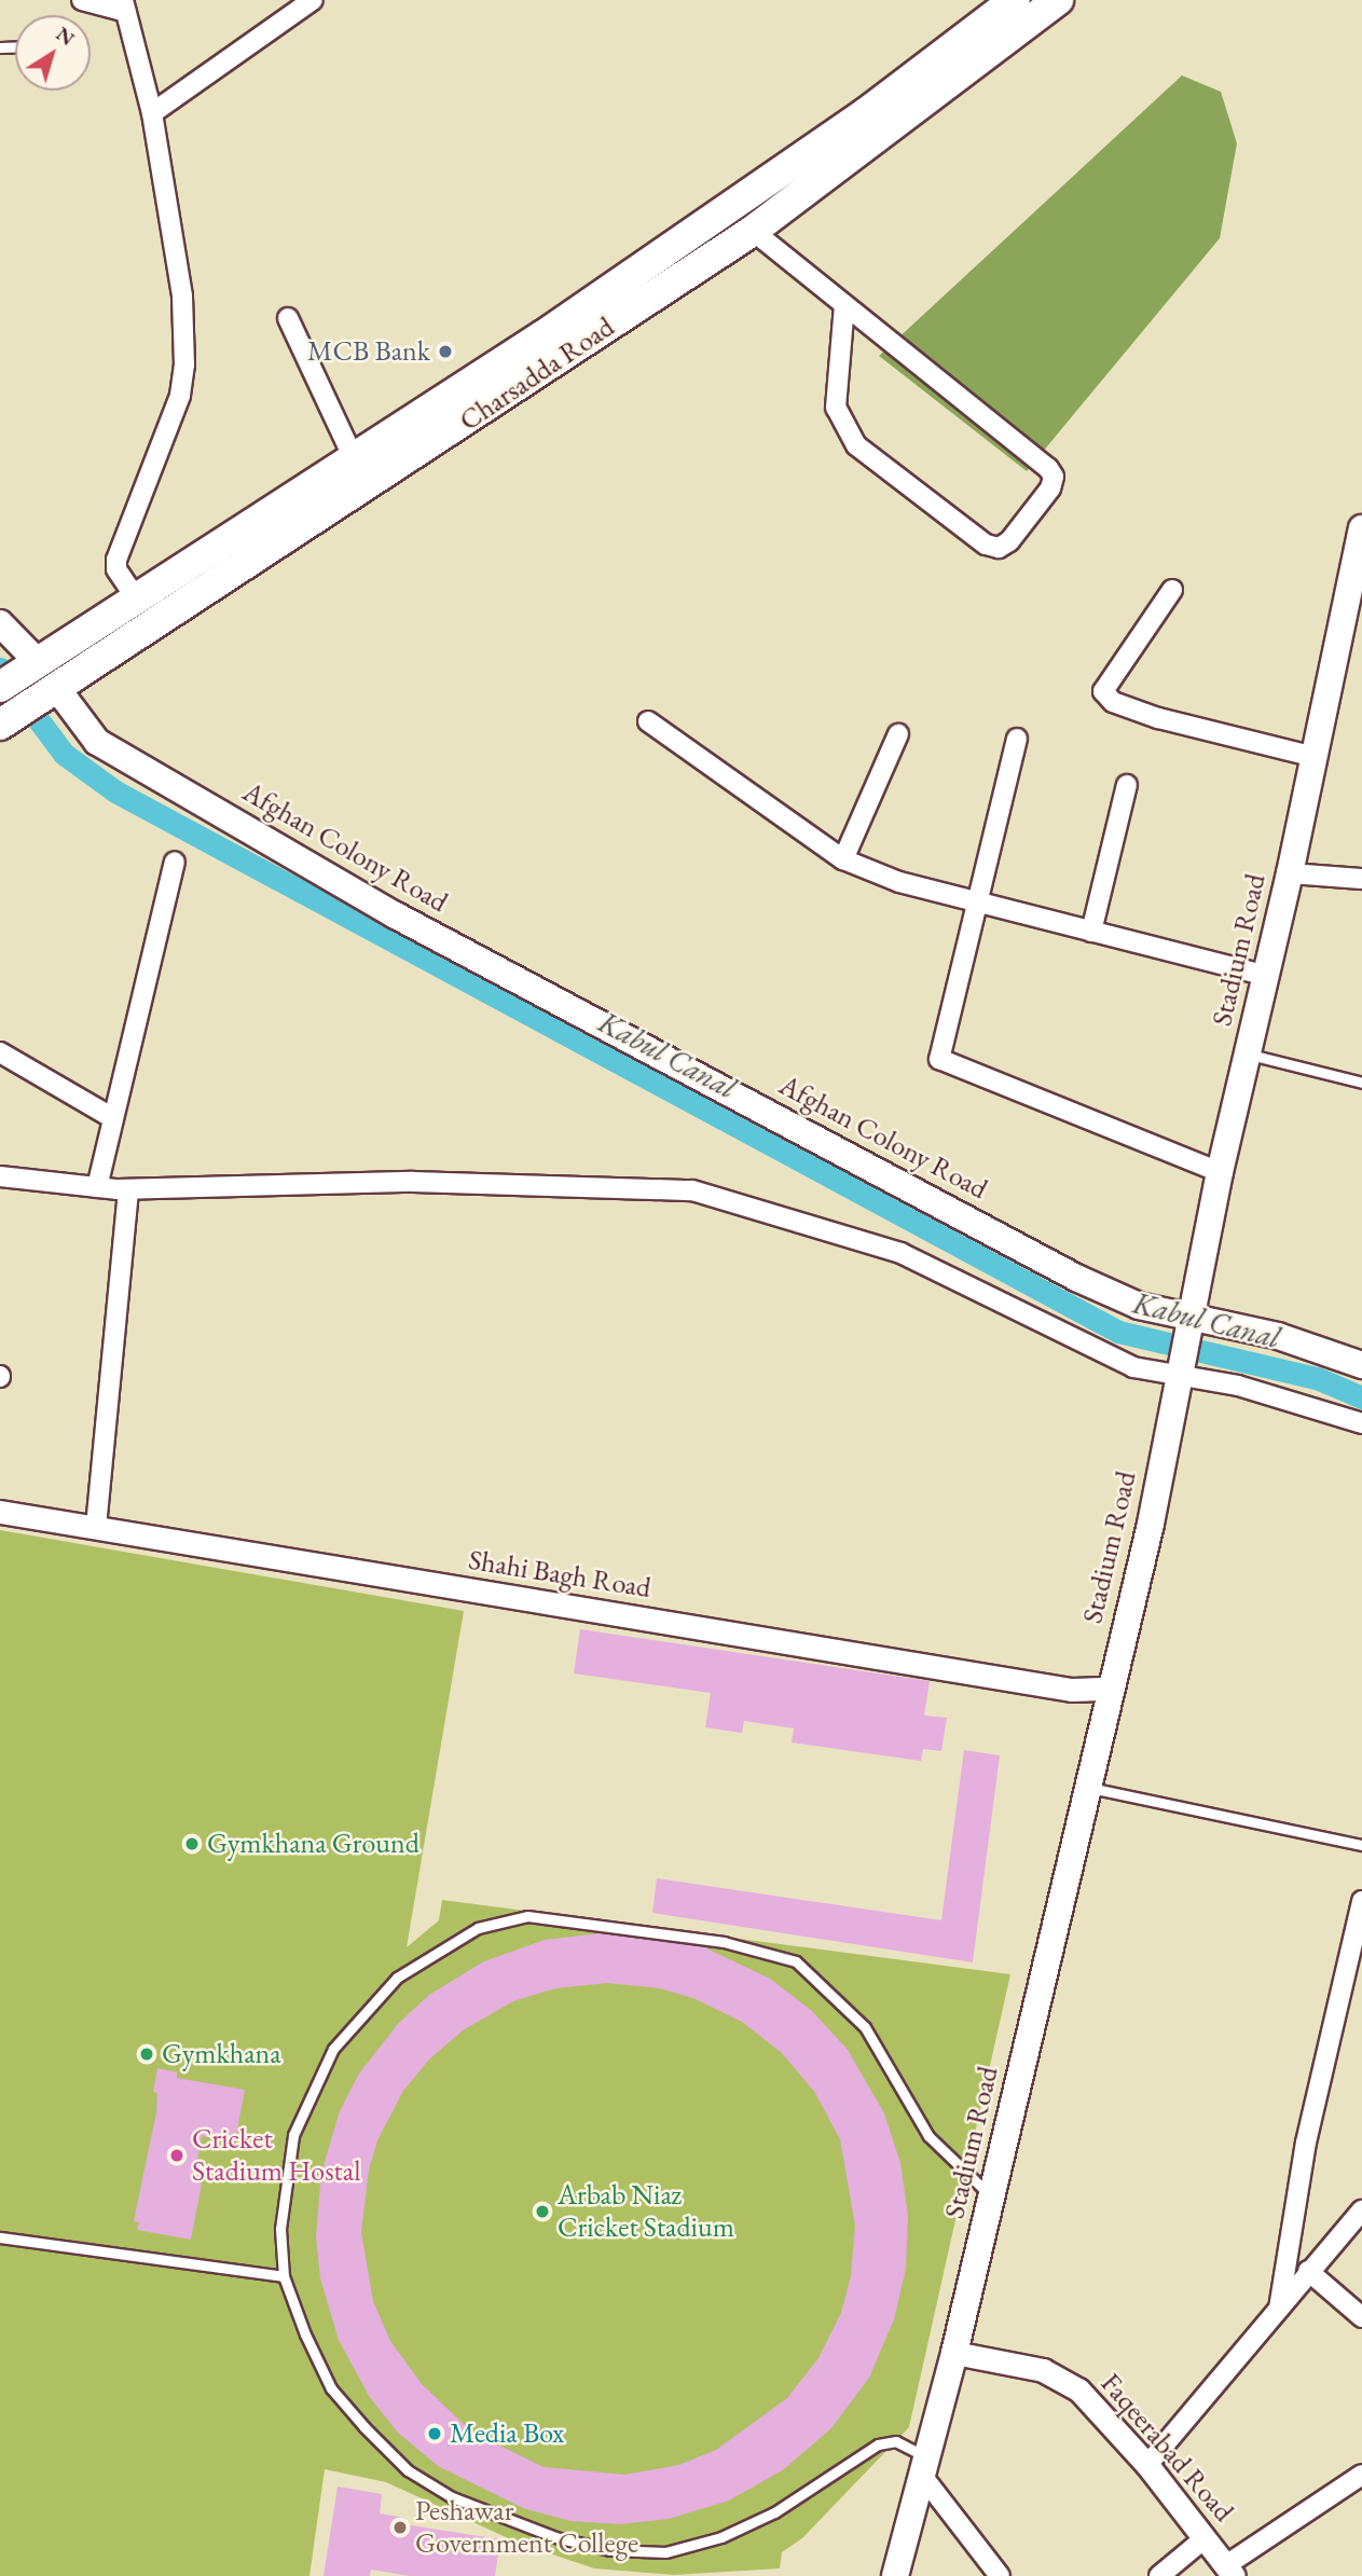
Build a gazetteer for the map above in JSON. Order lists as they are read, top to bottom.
{
  "streets": {
    "main road": ["Charsadda Road", "Afghan Colony Road", "Stadium Road"],
    "street": ["Shahi Bagh Road", "Faqeerabad Road"]
  },
  "crossings": [
    ["Charsadda Road", "Afghan Colony Road"],
    ["Afghan Colony Road", "Stadium Road"],
    ["Stadium Road", "Shahi Bagh Road"],
    ["Stadium Road", "Faqeerabad Road"]
  ],
  "water": ["Kabul Canal"],
  "places": [
    "MCB Bank",
    "Gymkhana Ground",
    "Gymkhana",
    "Cricket Stadium Hostal",
    "Arbab Niaz Cricket Stadium",
    "Media Box",
    "Peshawar Government College"
  ],
  "north": "top right"
}
